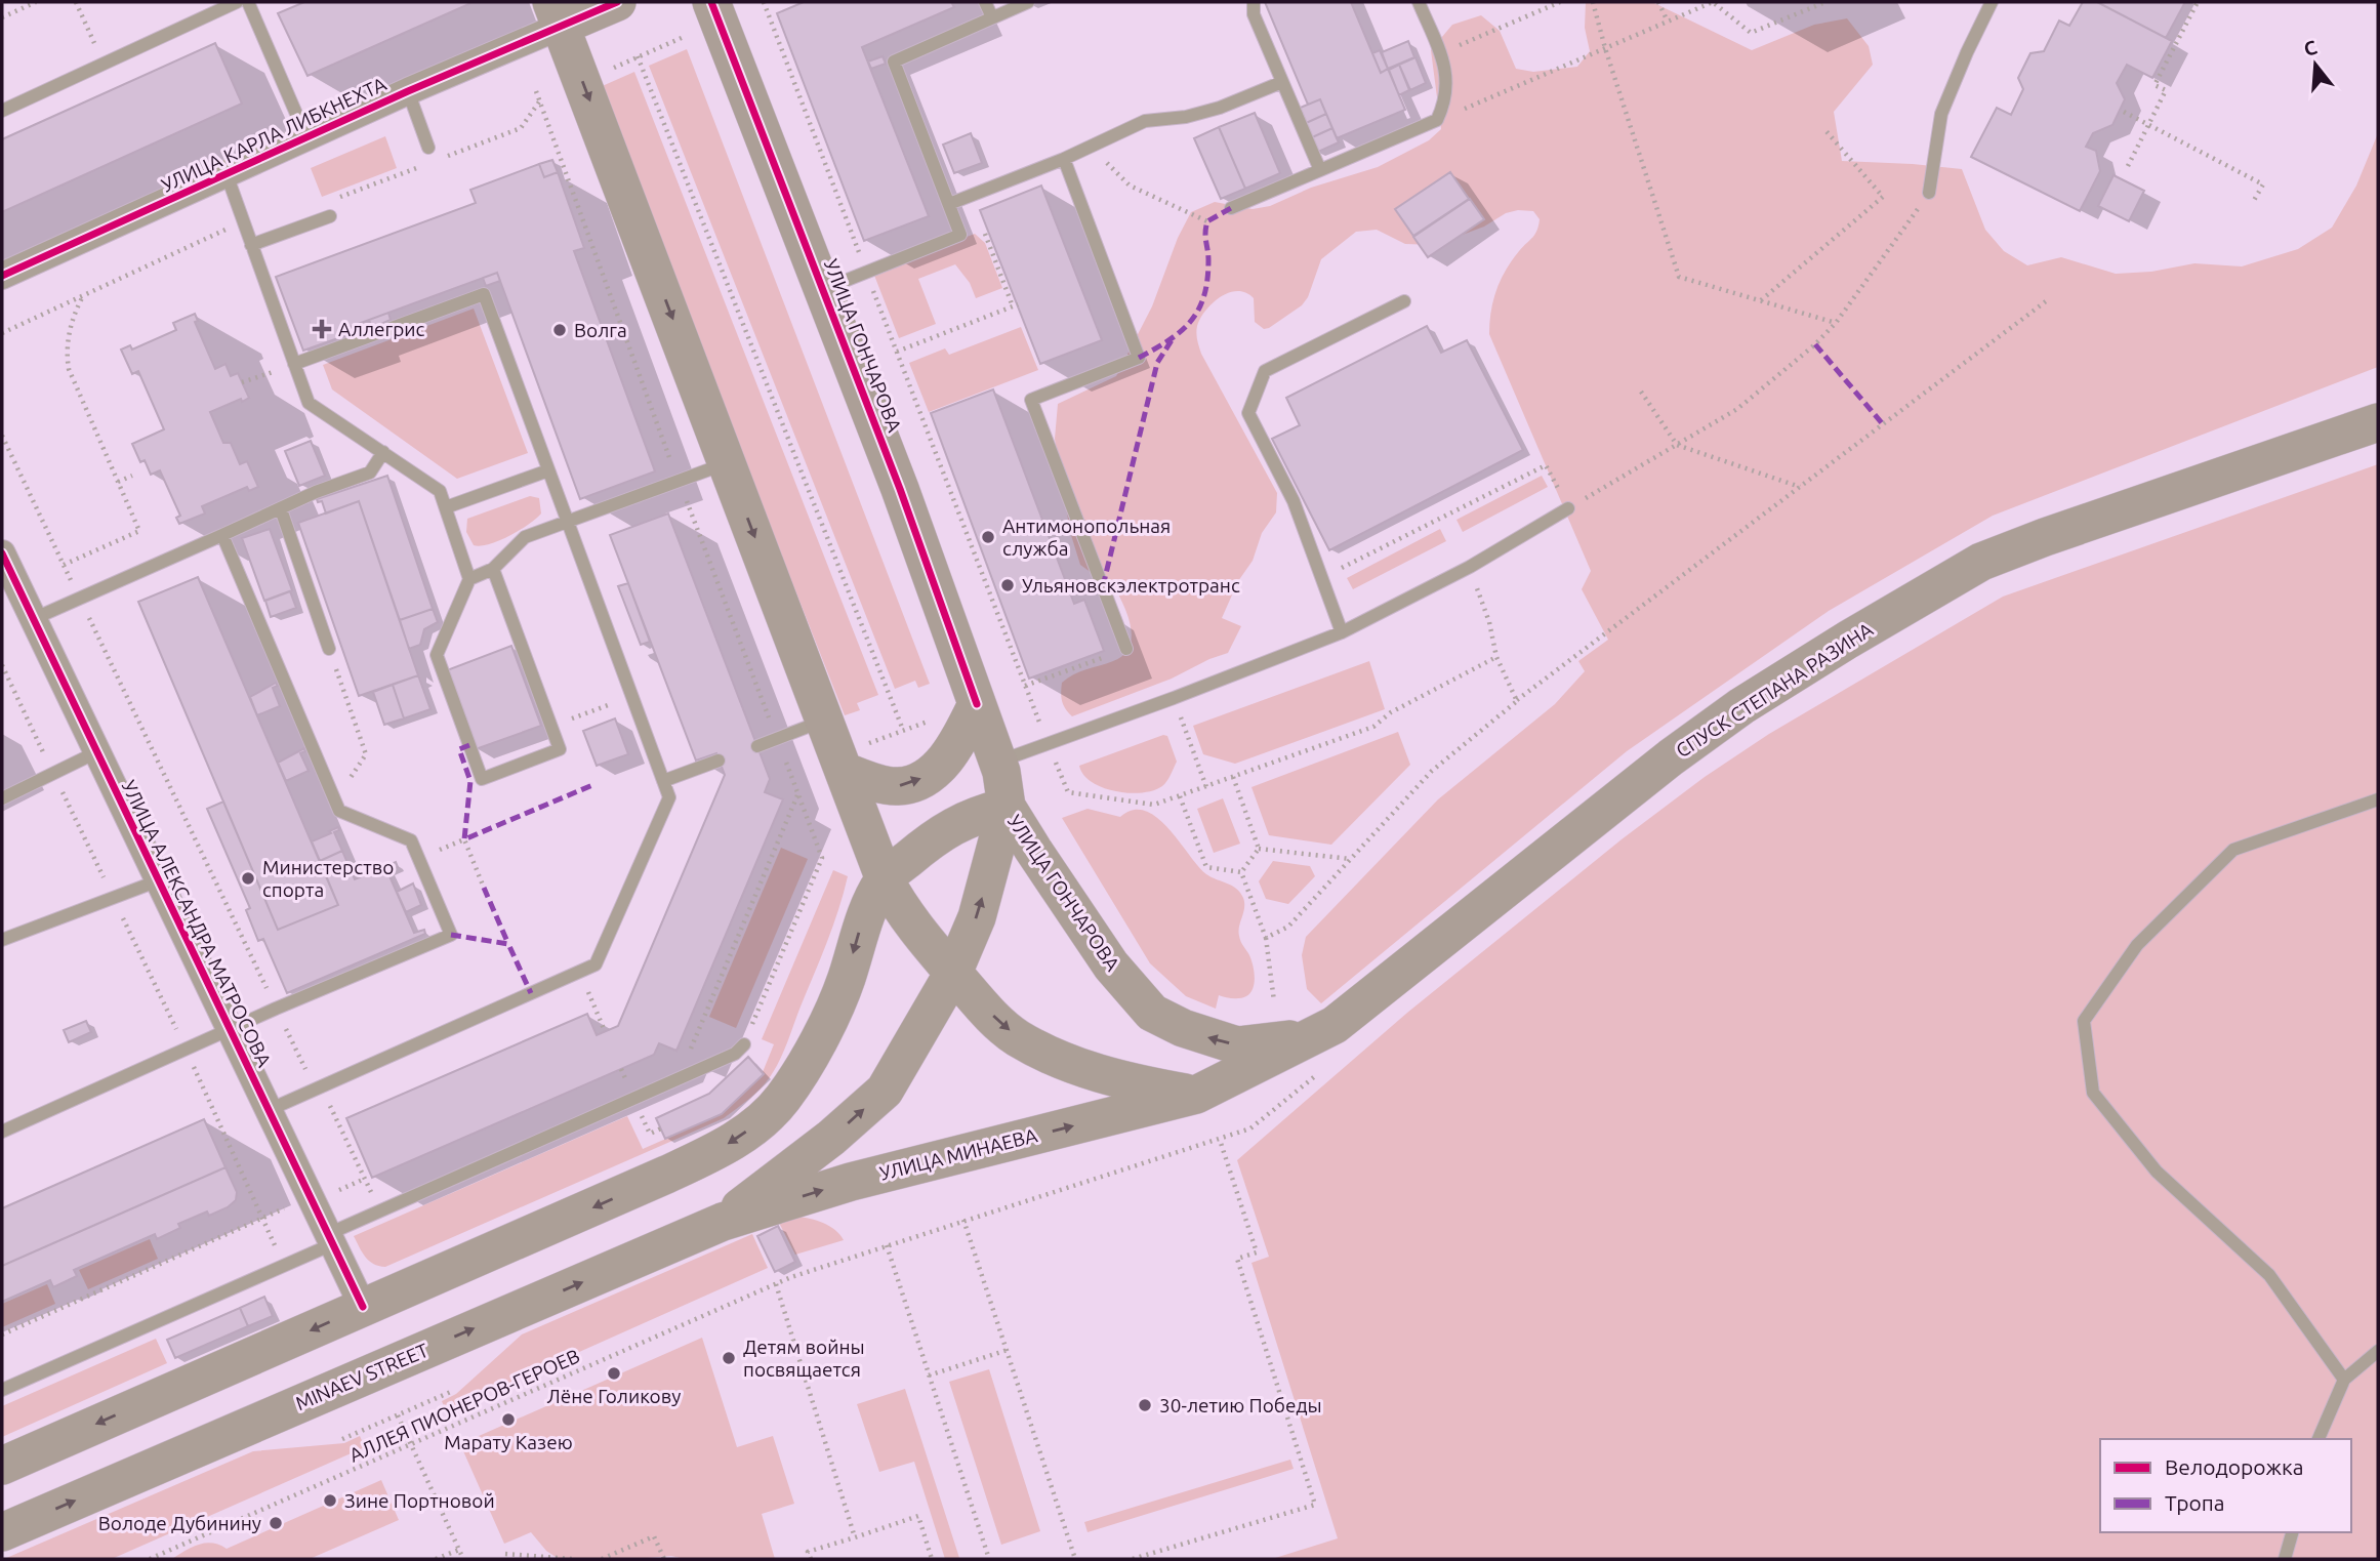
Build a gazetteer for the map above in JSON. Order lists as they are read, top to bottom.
{
  "streets": {
    "main road": [
      "УЛИЦА ГОНЧАРОВА",
      "СПУСК СТЕПАНА РАЗИНА",
      "УЛИЦА МИНАЕВА",
      "MINAEV STREET"
    ],
    "street": ["УЛИЦА КАРЛА ЛИБКНЕХТА", "УЛИЦА АЛЕКСАНДРА МАТРОСОВА"],
    "path": ["АЛЛЕЯ ПИОНЕРОВ-ГЕРОЕВ"]
  },
  "crossings": [
    ["УЛИЦА ГОНЧАРОВА", "СПУСК СТЕПАНА РАЗИНА"],
    ["СПУСК СТЕПАНА РАЗИНА", "УЛИЦА МИНАЕВА"],
    ["УЛИЦА МИНАЕВА", "MINAEV STREET"]
  ],
  "one_way": ["УЛИЦА МИНАЕВА"],
  "places": {
    "health": ["Аллегрис"],
    "other": [
      "Волга",
      "Антимонопольная служба",
      "Ульяновскэлектротранс",
      "Министерство спорта",
      "Детям войны посвящается",
      "Лёне Голикову",
      "30-летию Победы",
      "Марату Казею",
      "Зине Портновой",
      "Володе Дубинину"
    ]
  },
  "legend": ["Велодорожка", "Тропа"],
  "north": "top"
}
